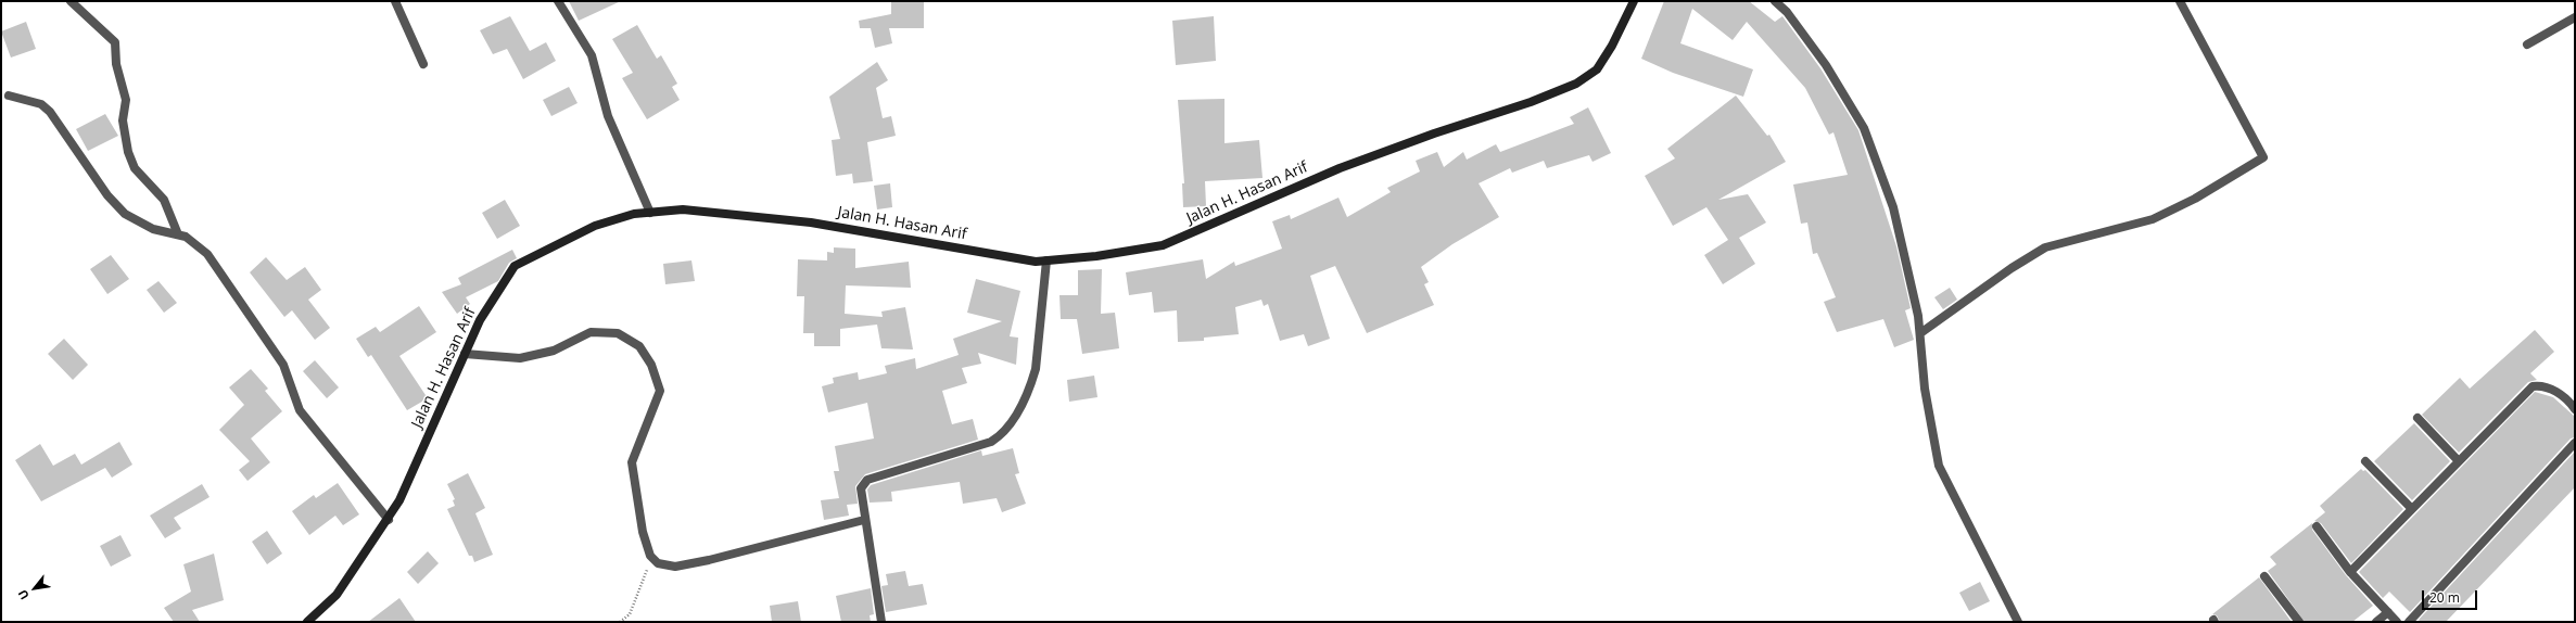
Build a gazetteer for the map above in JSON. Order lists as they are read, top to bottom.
{
  "streets": {
    "main road": ["Jalan H. Hasan Arif"]
  },
  "scale_bar": "20 m",
  "north": "bottom left"
}
